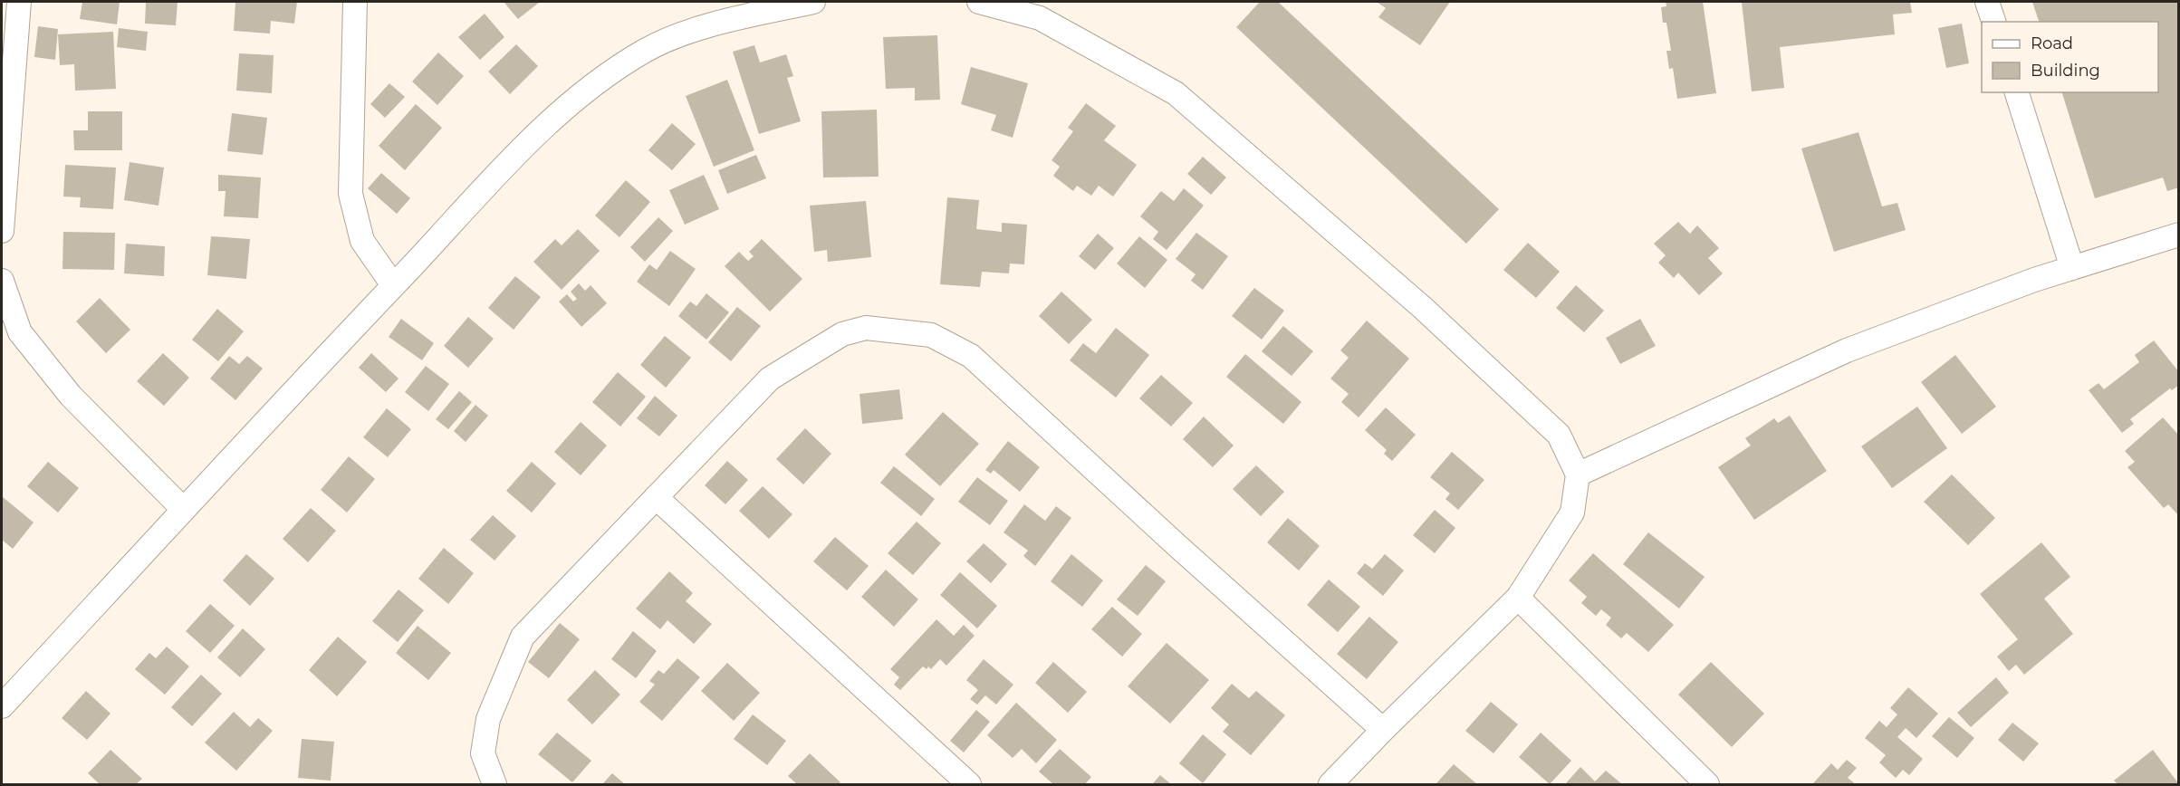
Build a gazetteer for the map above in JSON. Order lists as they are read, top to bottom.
{
  "legend": ["Road", "Building"]
}
